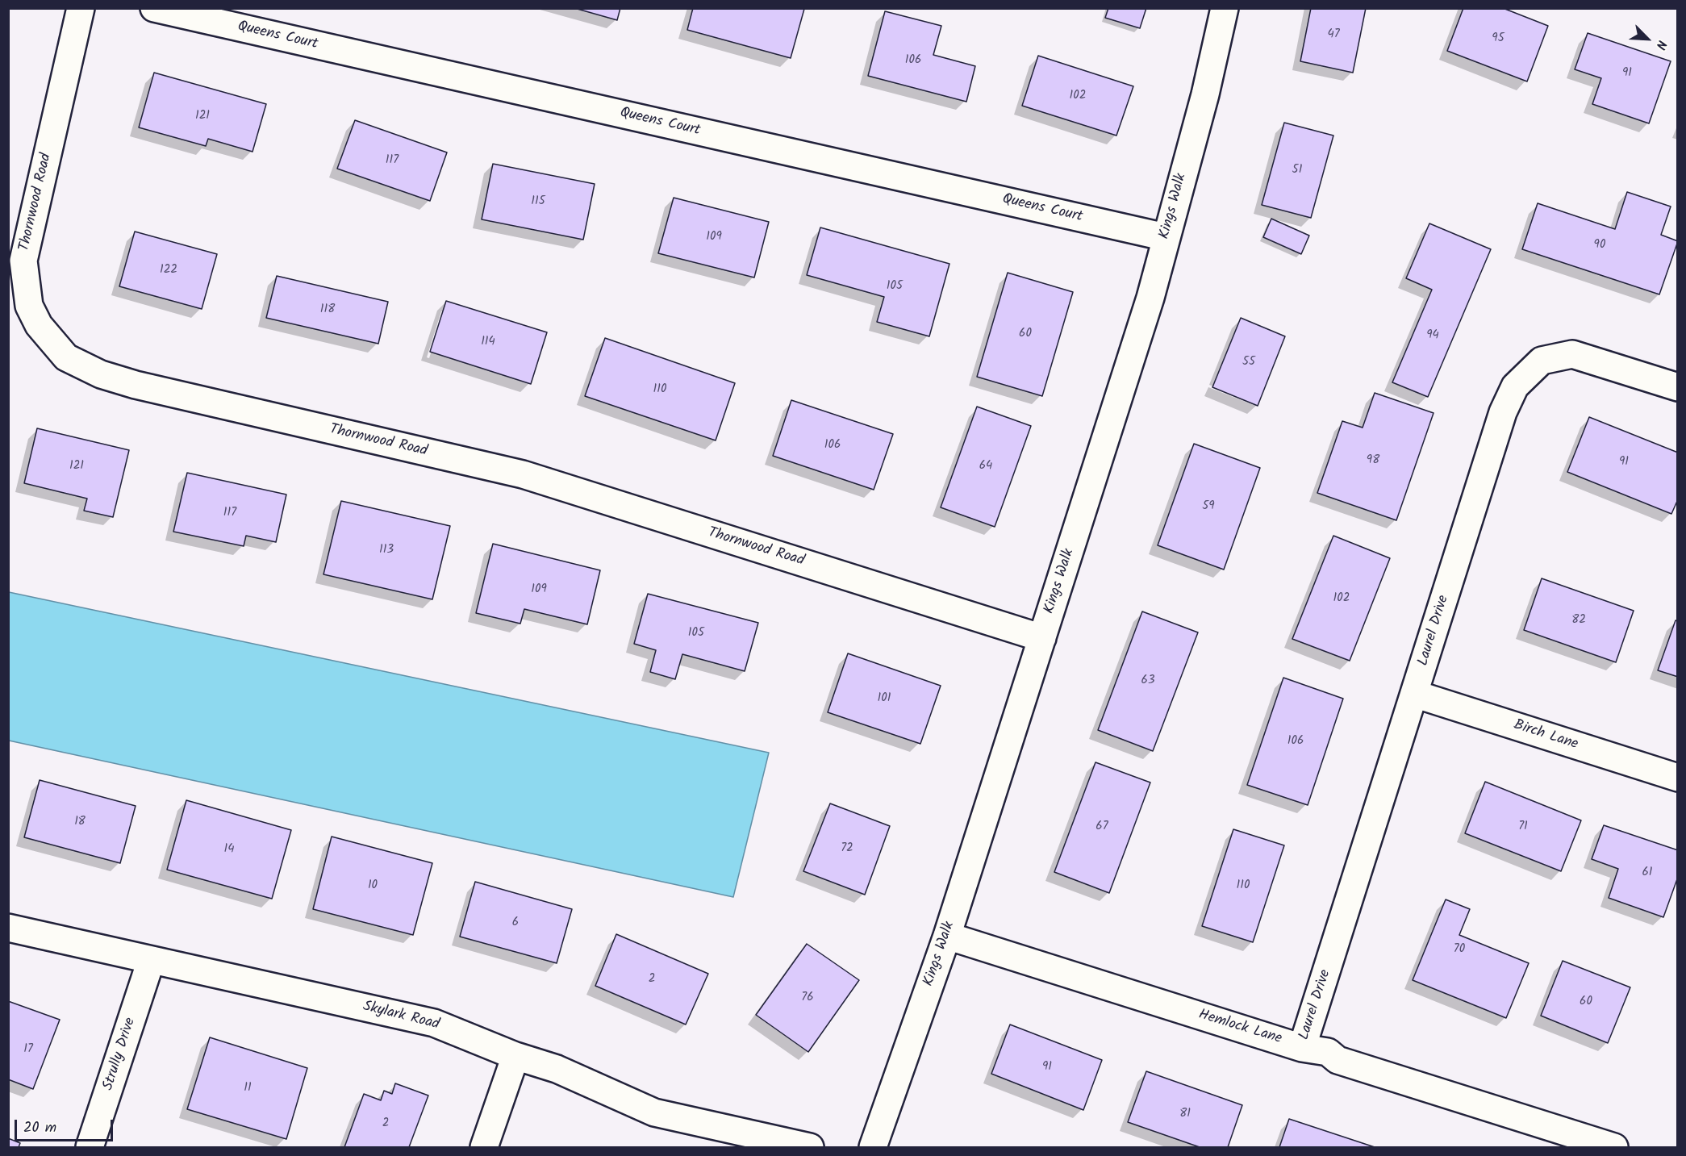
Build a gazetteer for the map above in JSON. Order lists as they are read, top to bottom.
{
  "streets": {
    "street": [
      "Queens Court",
      "Thornwood Road",
      "Kings Walk",
      "Laurel Drive",
      "Birch Lane",
      "Skylark Road",
      "Hemlock Lane",
      "Strully Drive"
    ]
  },
  "crossings": [
    ["Queens Court", "Kings Walk"],
    ["Thornwood Road", "Kings Walk"],
    ["Kings Walk", "Hemlock Lane"],
    ["Laurel Drive", "Birch Lane"],
    ["Laurel Drive", "Hemlock Lane"],
    ["Skylark Road", "Strully Drive"]
  ],
  "house_numbers": [
    "47",
    "95",
    "106",
    "91",
    "102",
    "121",
    "117",
    "51",
    "115",
    "109",
    "90",
    "122",
    "105",
    "118",
    "60",
    "94",
    "114",
    "55",
    "110",
    "106",
    "98",
    "91",
    "121",
    "64",
    "59",
    "117",
    "113",
    "109",
    "102",
    "82",
    "105",
    "63",
    "101",
    "106",
    "18",
    "67",
    "71",
    "72",
    "14",
    "61",
    "10",
    "110",
    "6",
    "70",
    "2",
    "76",
    "60",
    "17",
    "91",
    "11",
    "81",
    "2"
  ],
  "scale_bar": "20 m",
  "north": "bottom right"
}
